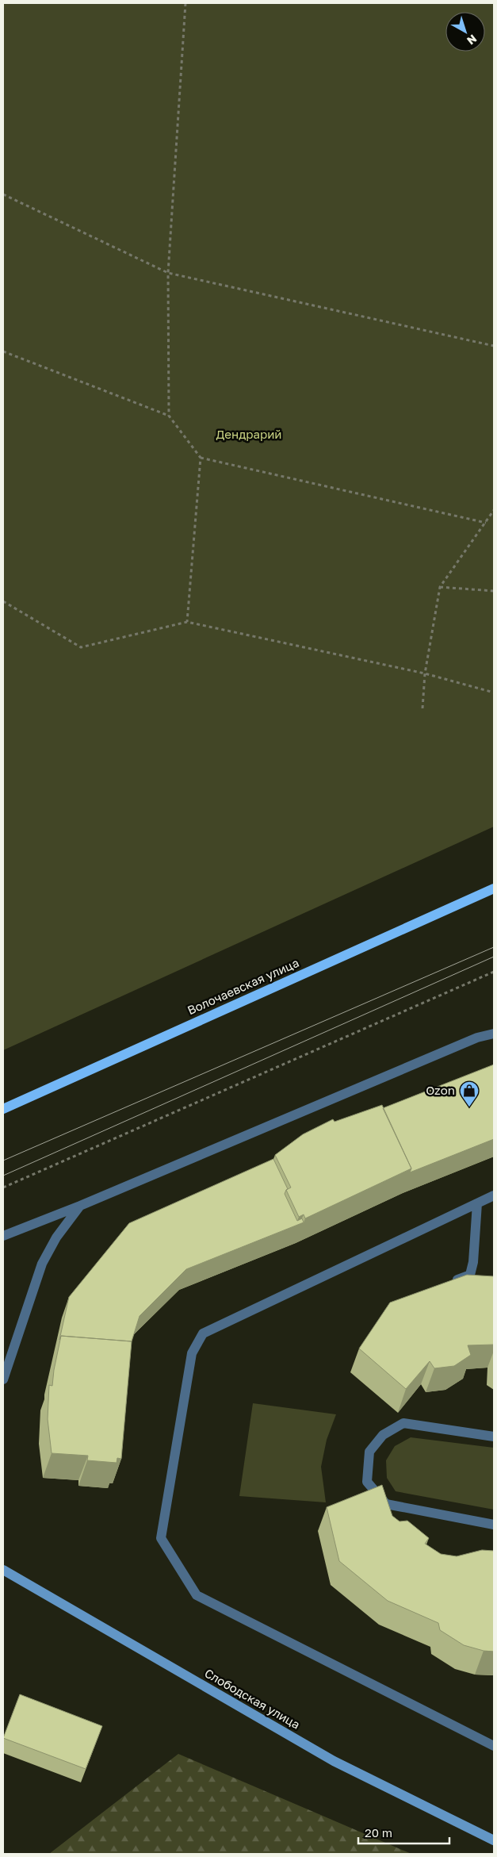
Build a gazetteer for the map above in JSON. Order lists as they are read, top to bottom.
{
  "streets": {
    "main road": ["Волочаевская улица"],
    "street": ["Слободская улица"]
  },
  "parks": ["Дендрарий"],
  "places": {
    "shop": ["Ozon"]
  },
  "scale_bar": "20 m",
  "north": "bottom right"
}
